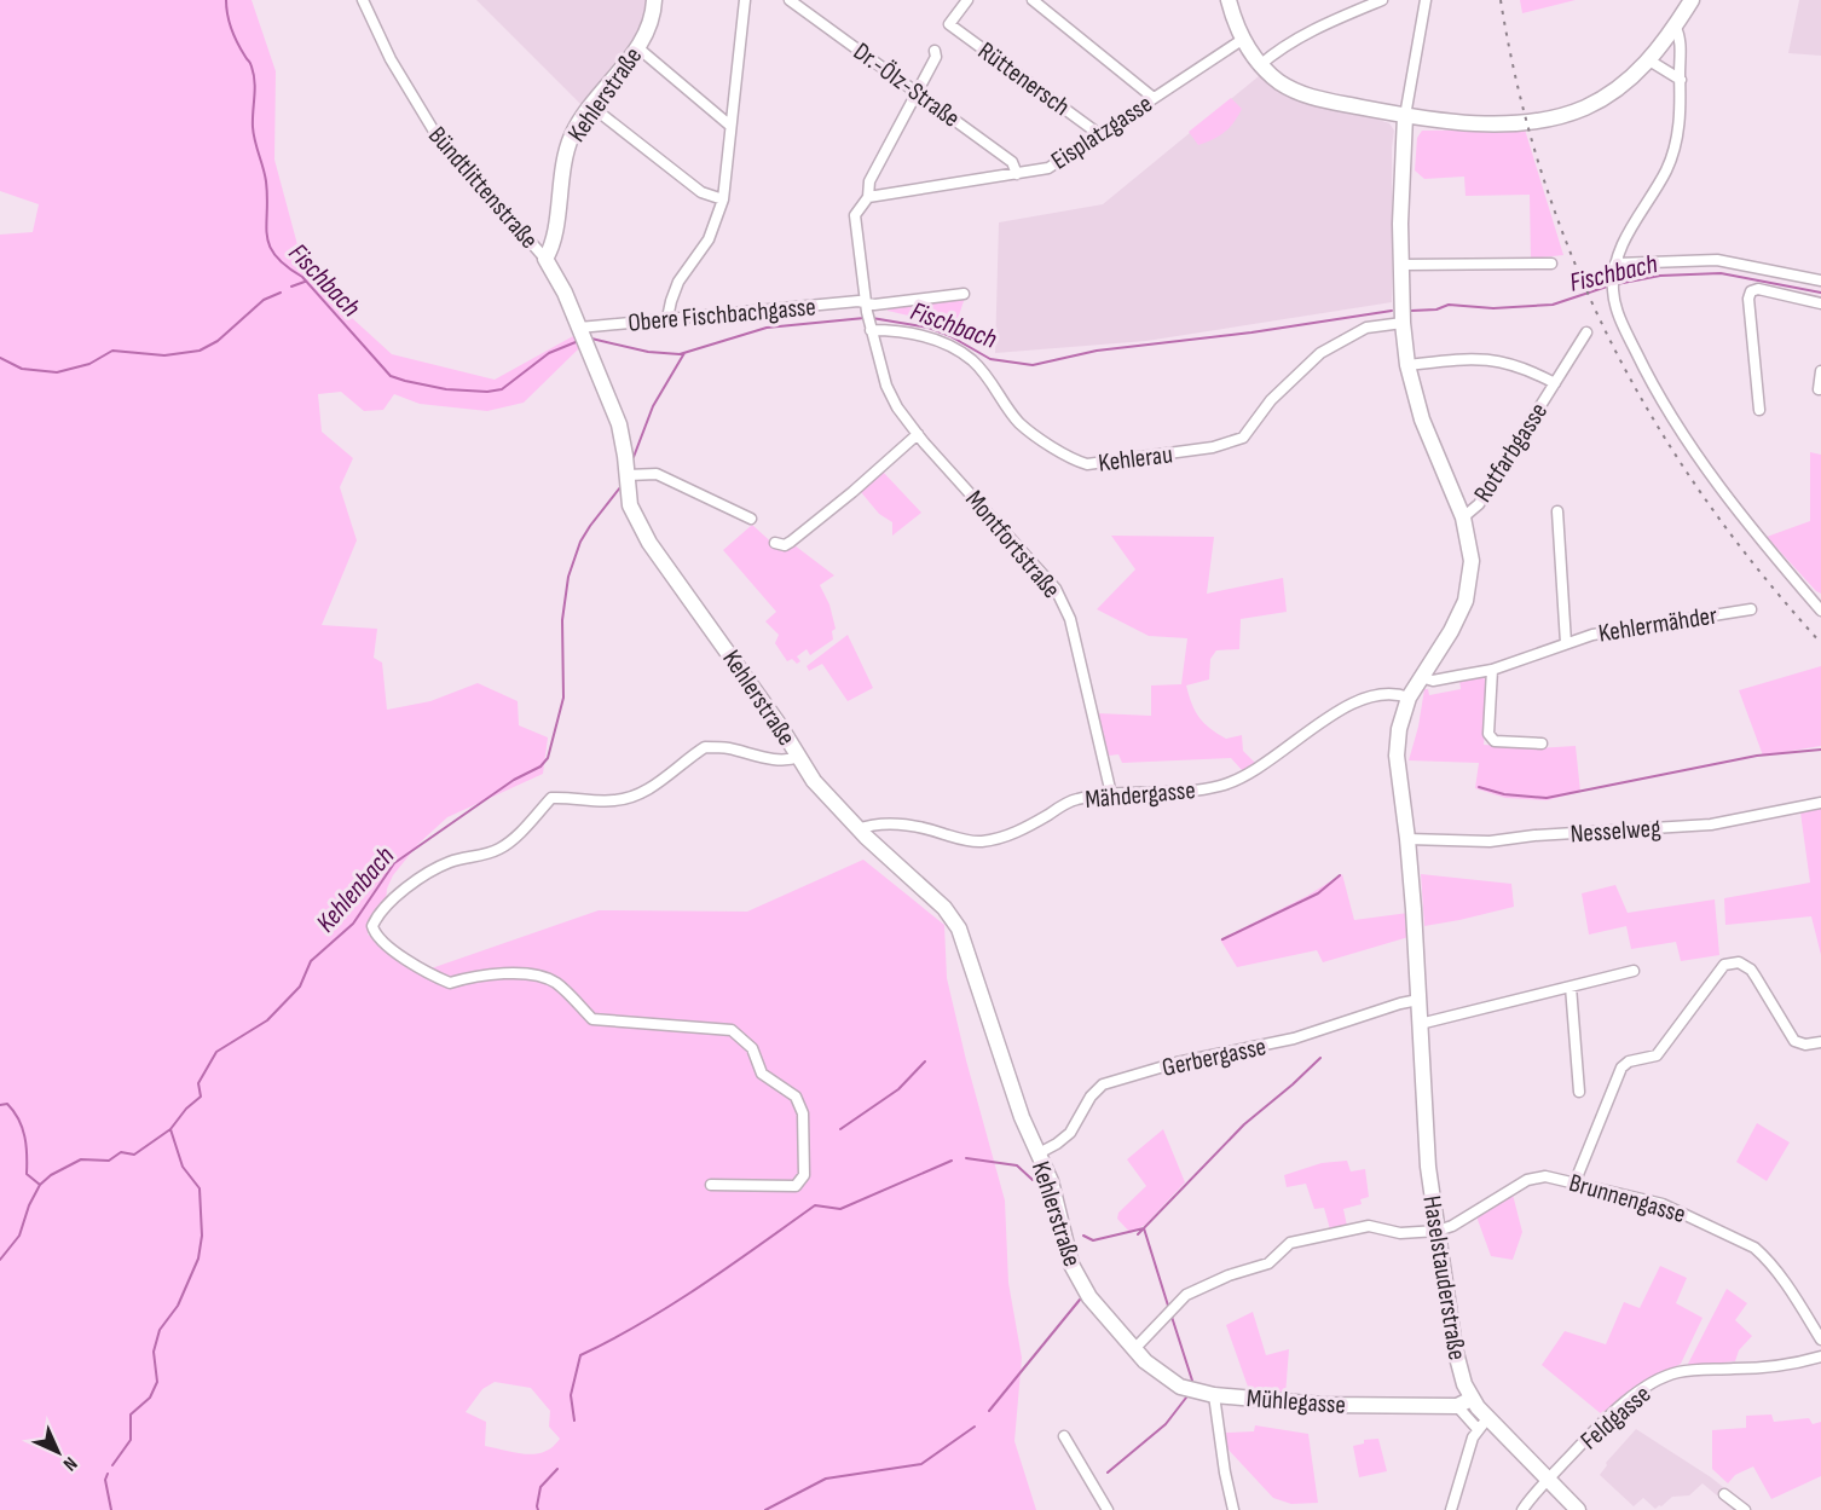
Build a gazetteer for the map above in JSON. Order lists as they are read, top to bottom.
{
  "streets": {
    "main road": ["Kehlerstraße", "Haselstauderstraße", "Mühlegasse"],
    "street": [
      "Rüttenersch",
      "Dr.-Ölz-Straße",
      "Eisplatzgasse",
      "Bündtlittenstraße",
      "Obere Fischbachgasse",
      "Rotfarbgasse",
      "Kehlerau",
      "Montfortstraße",
      "Kehlermähder",
      "Mähdergasse",
      "Nesselweg",
      "Gerbergasse",
      "Brunnengasse",
      "Feldgasse"
    ]
  },
  "crossings": [
    ["Rüttenersch", "Eisplatzgasse"],
    ["Dr.-Ölz-Straße", "Eisplatzgasse"],
    ["Kehlerstraße", "Bündtlittenstraße"],
    ["Kehlerstraße", "Obere Fischbachgasse"],
    ["Kehlerstraße", "Mähdergasse"],
    ["Kehlerstraße", "Gerbergasse"],
    ["Kehlerstraße", "Mühlegasse"],
    ["Obere Fischbachgasse", "Montfortstraße"],
    ["Rotfarbgasse", "Haselstauderstraße"],
    ["Kehlerau", "Montfortstraße"],
    ["Kehlerau", "Haselstauderstraße"],
    ["Montfortstraße", "Mähdergasse"],
    ["Kehlermähder", "Haselstauderstraße"],
    ["Mähdergasse", "Haselstauderstraße"],
    ["Nesselweg", "Haselstauderstraße"],
    ["Gerbergasse", "Haselstauderstraße"],
    ["Brunnengasse", "Haselstauderstraße"],
    ["Haselstauderstraße", "Mühlegasse"],
    ["Haselstauderstraße", "Feldgasse"]
  ],
  "water": ["Fischbach", "Kehlenbach"],
  "north": "bottom right"
}
